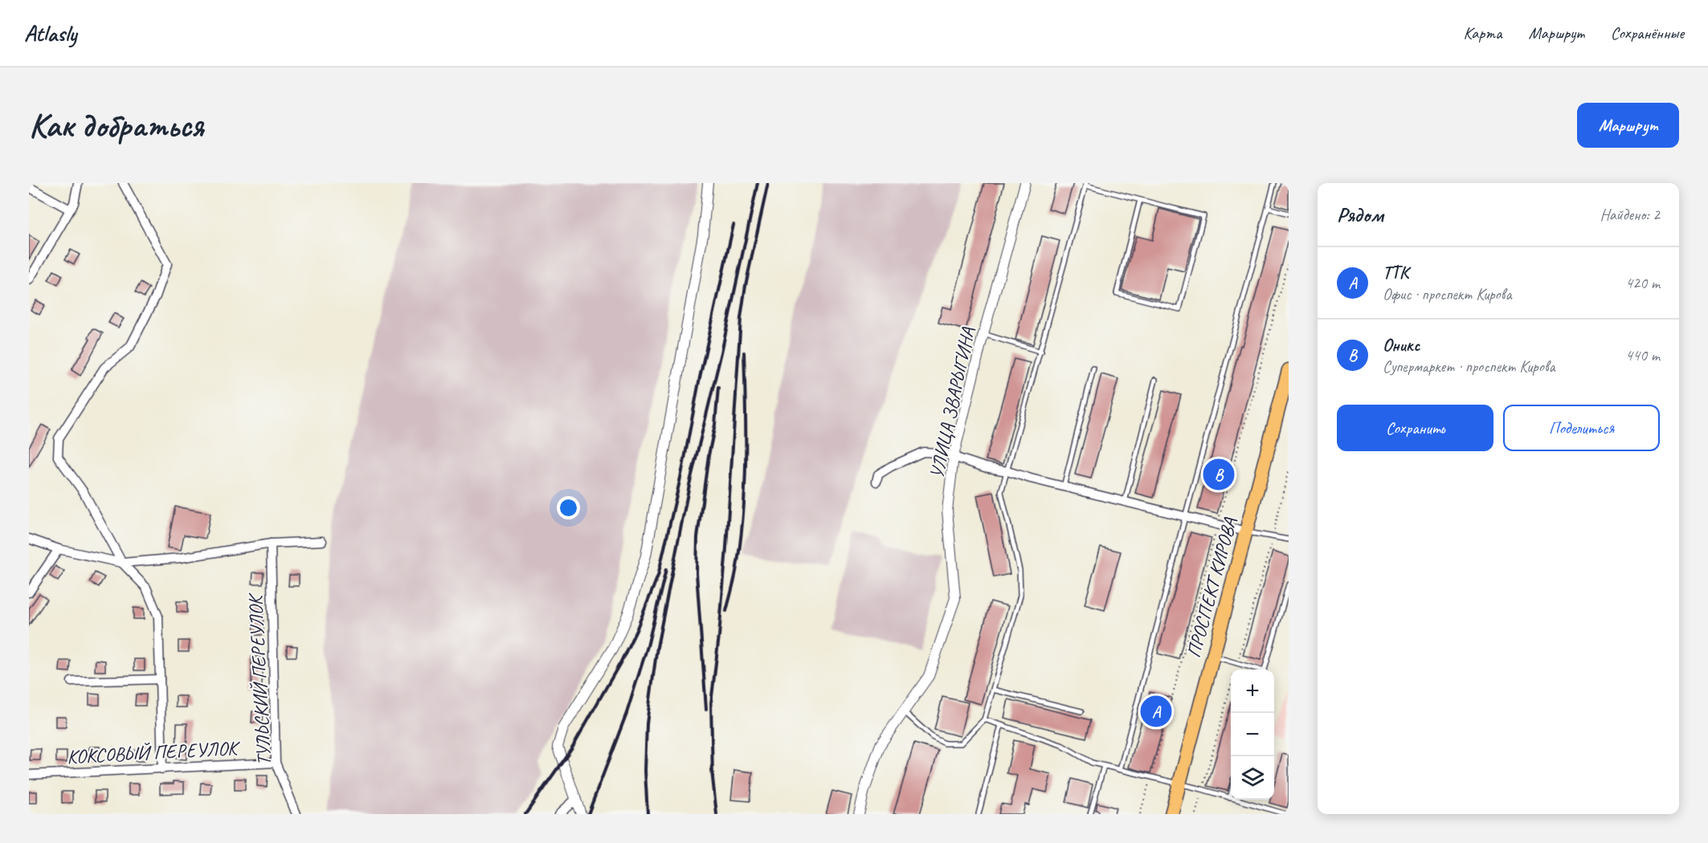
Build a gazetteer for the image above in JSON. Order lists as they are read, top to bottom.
{
  "streets": {
    "main road": ["ПРОСПЕКТ КИРОВА"],
    "street": ["УЛИЦА ЗВАРЫГИНА", "ТУЛЬСКИЙ ПЕРЕУЛОК", "КОКСОВЫЙ ПЕРЕУЛОК"]
  },
  "crossings": [
    ["ТУЛЬСКИЙ ПЕРЕУЛОК", "КОКСОВЫЙ ПЕРЕУЛОК"]
  ],
  "page": {
    "header": "Atlasly",
    "nav": ["Карта", "Маршрут", "Сохранённые"],
    "buttons": [
      "Маршрут",
      ["Сохранить", "Поделиться"]
    ],
    "title": "Как добраться",
    "heading": ["Рядом", "Найдено: 2"],
    "list": [
      {
        "mark": "A",
        "name": "ТТК",
        "note": "Офис · проспект Кирова",
        "value": "420 m"
      },
      {
        "mark": "B",
        "name": "Оникс",
        "note": "Супермаркет · проспект Кирова",
        "value": "440 m"
      }
    ],
    "pins": ["B", "A"],
    "map_buttons": ["+", "−"]
  }
}
